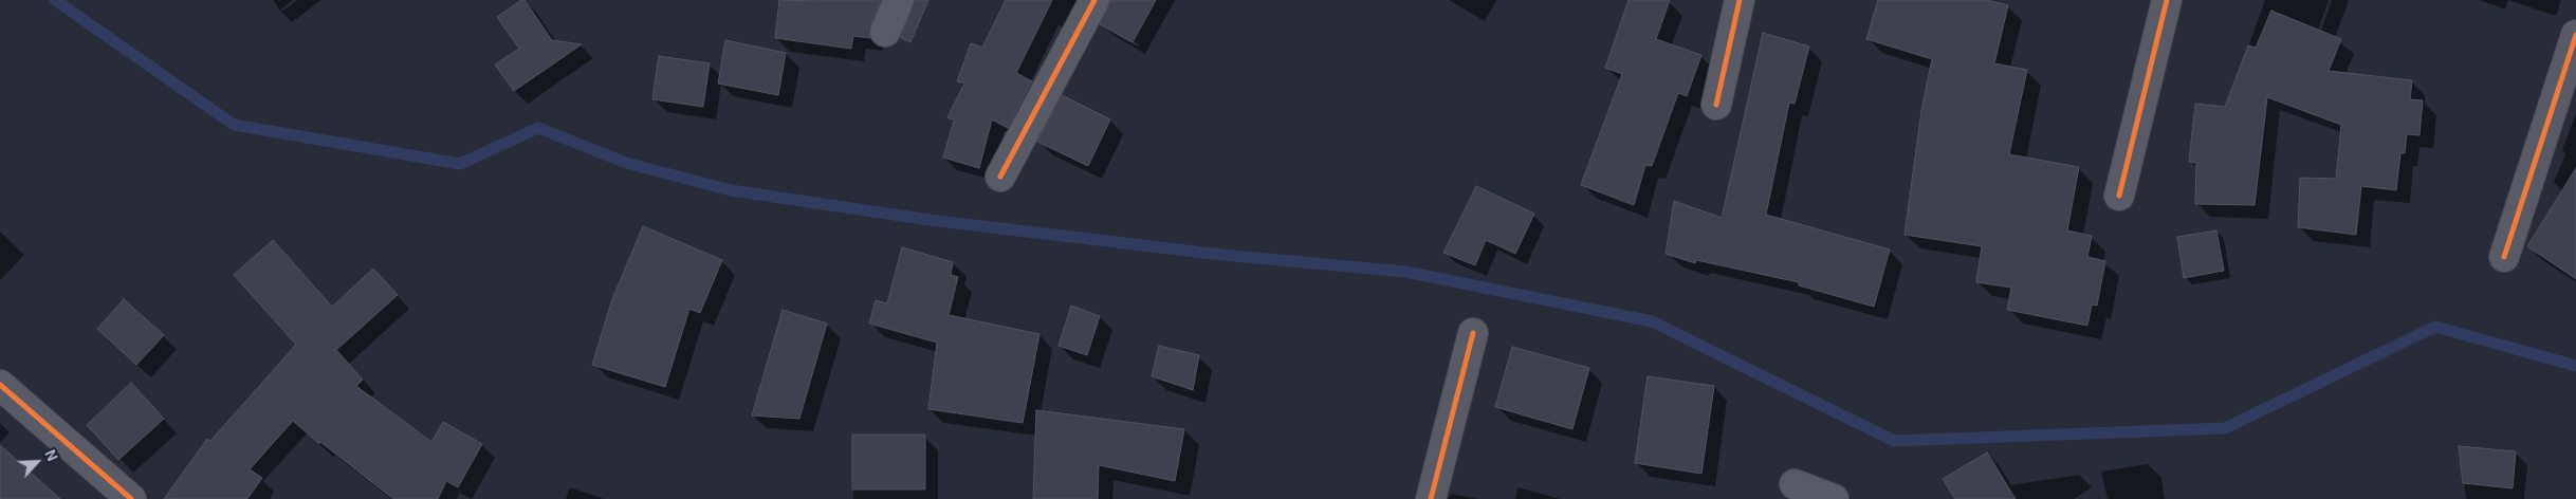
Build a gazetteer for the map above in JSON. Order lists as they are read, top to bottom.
{
  "north": "top right"
}
